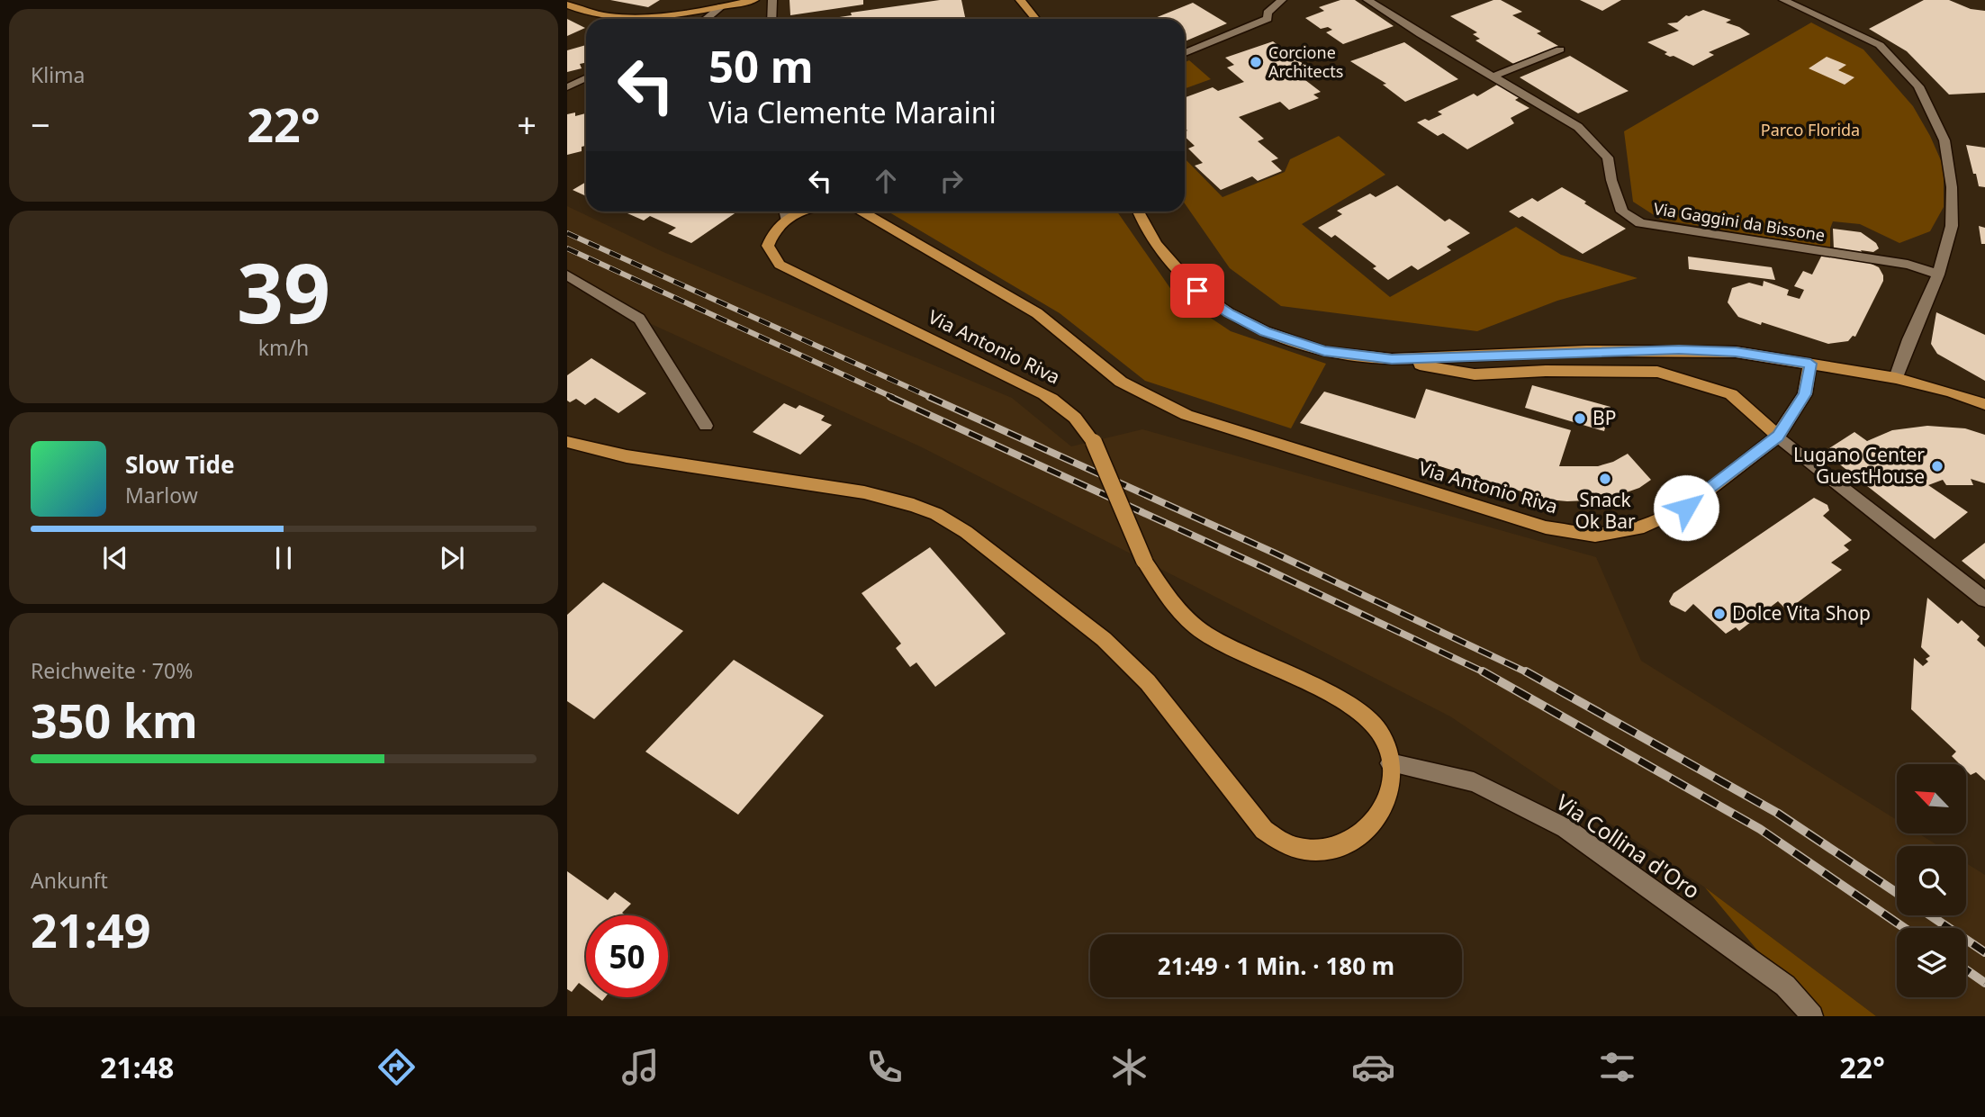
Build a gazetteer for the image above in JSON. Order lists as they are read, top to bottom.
{
  "streets": {
    "main road": ["Via Antonio Riva"],
    "street": ["Via Gaggini da Bissone", "Via Collina d'Oro"]
  },
  "crossings": [
    ["Via Antonio Riva", "Via Collina d'Oro"]
  ],
  "parks": ["Parco Florida"],
  "places": [
    "Corcione Architects",
    "BP",
    "Lugano Center GuestHouse",
    "Snack Ok Bar",
    "Dolce Vita Shop"
  ],
  "north": "top left",
  "page": {
    "tile": [
      "Klima",
      ["39", "km/h"],
      ["Reichweite · 70%", "350 km"],
      ["Ankunft", "21:49"]
    ],
    "turn": ["50 m", "Via Clemente Maraini"],
    "heat": ["−", "22°", "+"],
    "song": ["Slow Tide", "Marlow"],
    "limit": "50",
    "trip": "21:49 · 1 Min. · 180 m",
    "tabs": ["21:48", "22°"]
  }
}
